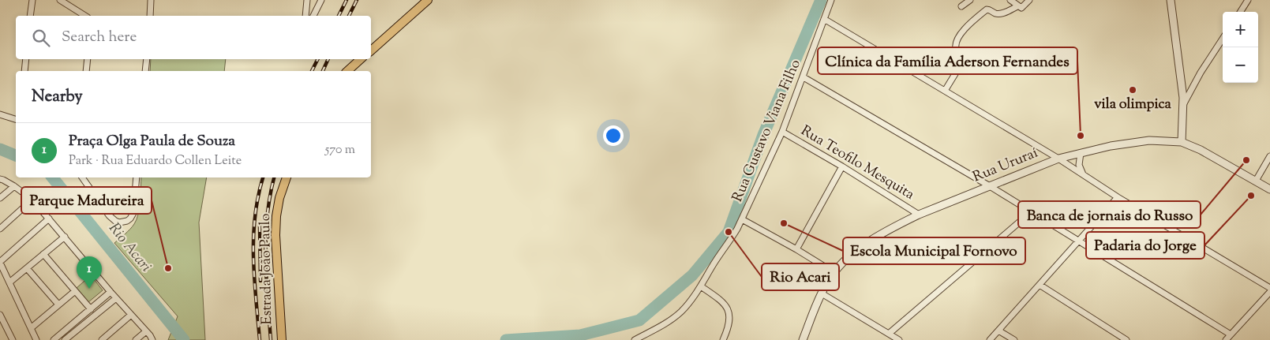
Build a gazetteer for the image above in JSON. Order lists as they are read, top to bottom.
{
  "streets": {
    "main road": ["Estrada João Paulo"],
    "street": ["Rua Gustavo Viana Filho", "Rua Teofilo Mesquita", "Rua Ururaí"]
  },
  "crossings": [
    ["Rua Gustavo Viana Filho", "Rua Teofilo Mesquita"],
    ["Rua Teofilo Mesquita", "Rua Ururaí"]
  ],
  "water": ["Rio Acari"],
  "places": [
    "vila olimpica",
    "Clínica da Família Aderson Fernandes",
    "Banca de jornais do Russo",
    "Padaria do Jorge",
    "Escola Municipal Fornovo",
    "Rio Acari",
    "Parque Madureira"
  ],
  "page": {
    "map_buttons": ["+", "−"],
    "search": "Search here",
    "heading": "Nearby",
    "list": [
      {
        "mark": "1",
        "name": "Praça Olga Paula de Souza",
        "note": "Park · Rua Eduardo Collen Leite",
        "value": "570 m"
      }
    ],
    "pins": "1"
  }
}
